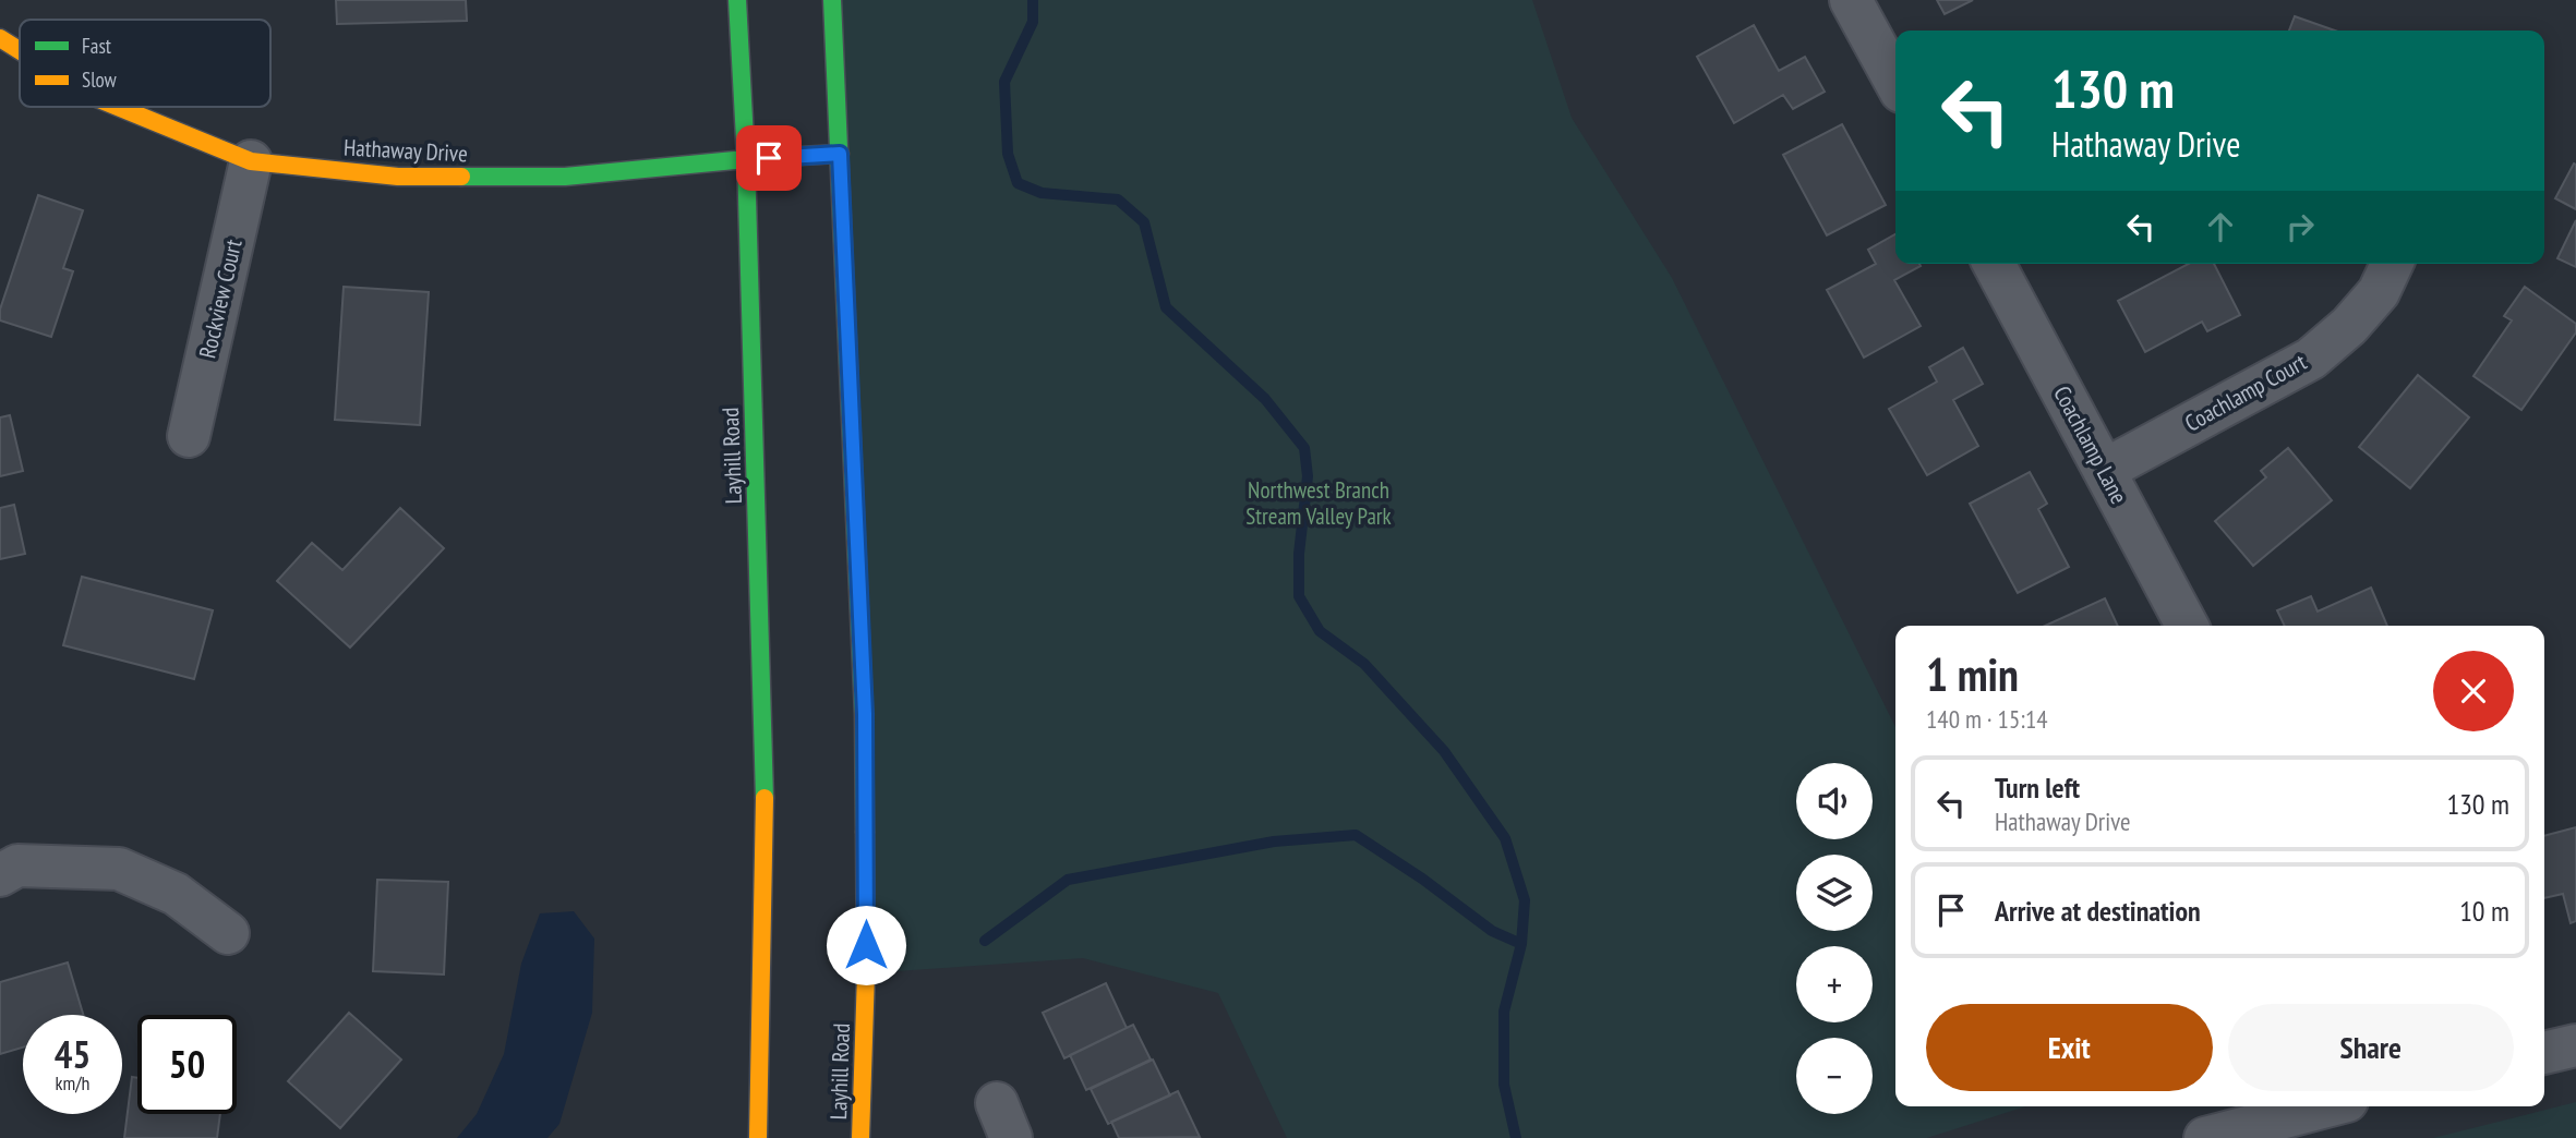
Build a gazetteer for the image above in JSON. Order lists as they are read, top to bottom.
{
  "streets": {
    "main road": ["Hathaway Drive", "Layhill Road"],
    "street": ["Rockview Court", "Coachlamp Court", "Coachlamp Lane"]
  },
  "crossings": [
    ["Hathaway Drive", "Rockview Court"],
    ["Hathaway Drive", "Layhill Road"],
    ["Coachlamp Court", "Coachlamp Lane"]
  ],
  "parks": ["Northwest Branch Stream Valley Park"],
  "legend": ["Fast", "Slow"],
  "page": {
    "turn": ["130 m", "Hathaway Drive"],
    "heading": ["1 min", "140 m · 15:14"],
    "list": [
      {
        "name": "Turn left",
        "note": "Hathaway Drive",
        "value": "130 m"
      },
      {
        "name": "Arrive at destination",
        "value": "10 m"
      }
    ],
    "map_buttons": ["+", "−"],
    "buttons": ["Exit", "Share"],
    "speed": "45 km/h",
    "limit": "50"
  }
}
